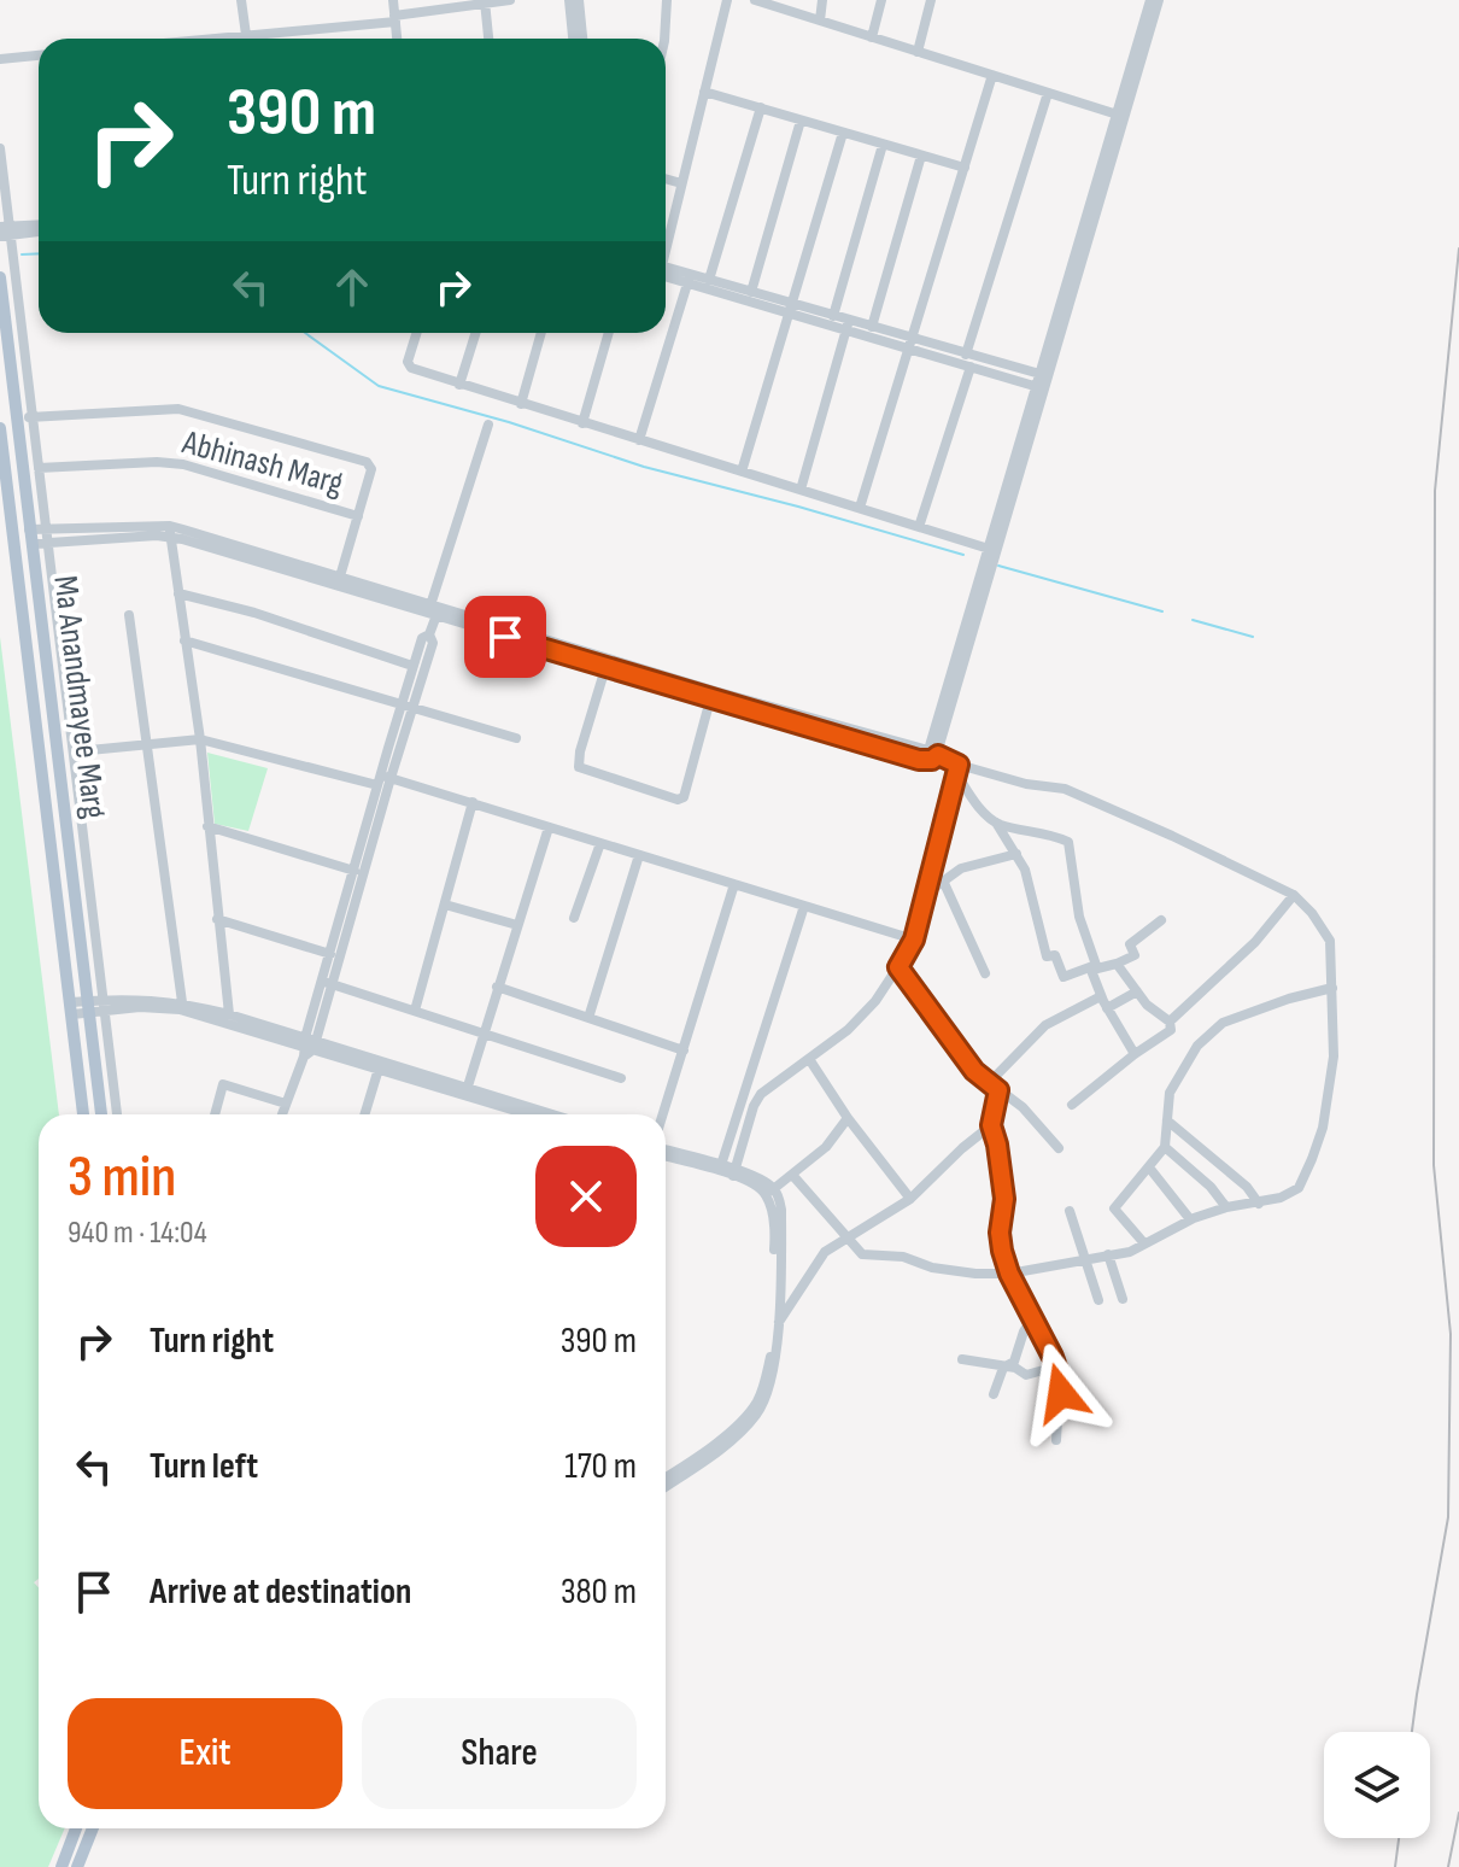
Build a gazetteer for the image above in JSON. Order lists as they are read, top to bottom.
{
  "streets": {
    "main road": ["Ma Anandmayee Marg"],
    "street": ["Abhinash Marg"]
  },
  "page": {
    "turn": ["390 m", "Turn right"],
    "heading": ["3 min", "940 m · 14:04"],
    "list": [
      {
        "name": "Turn right",
        "value": "390 m"
      },
      {
        "name": "Turn left",
        "value": "170 m"
      },
      {
        "name": "Arrive at destination",
        "value": "380 m"
      }
    ],
    "buttons": ["Exit", "Share"]
  }
}
